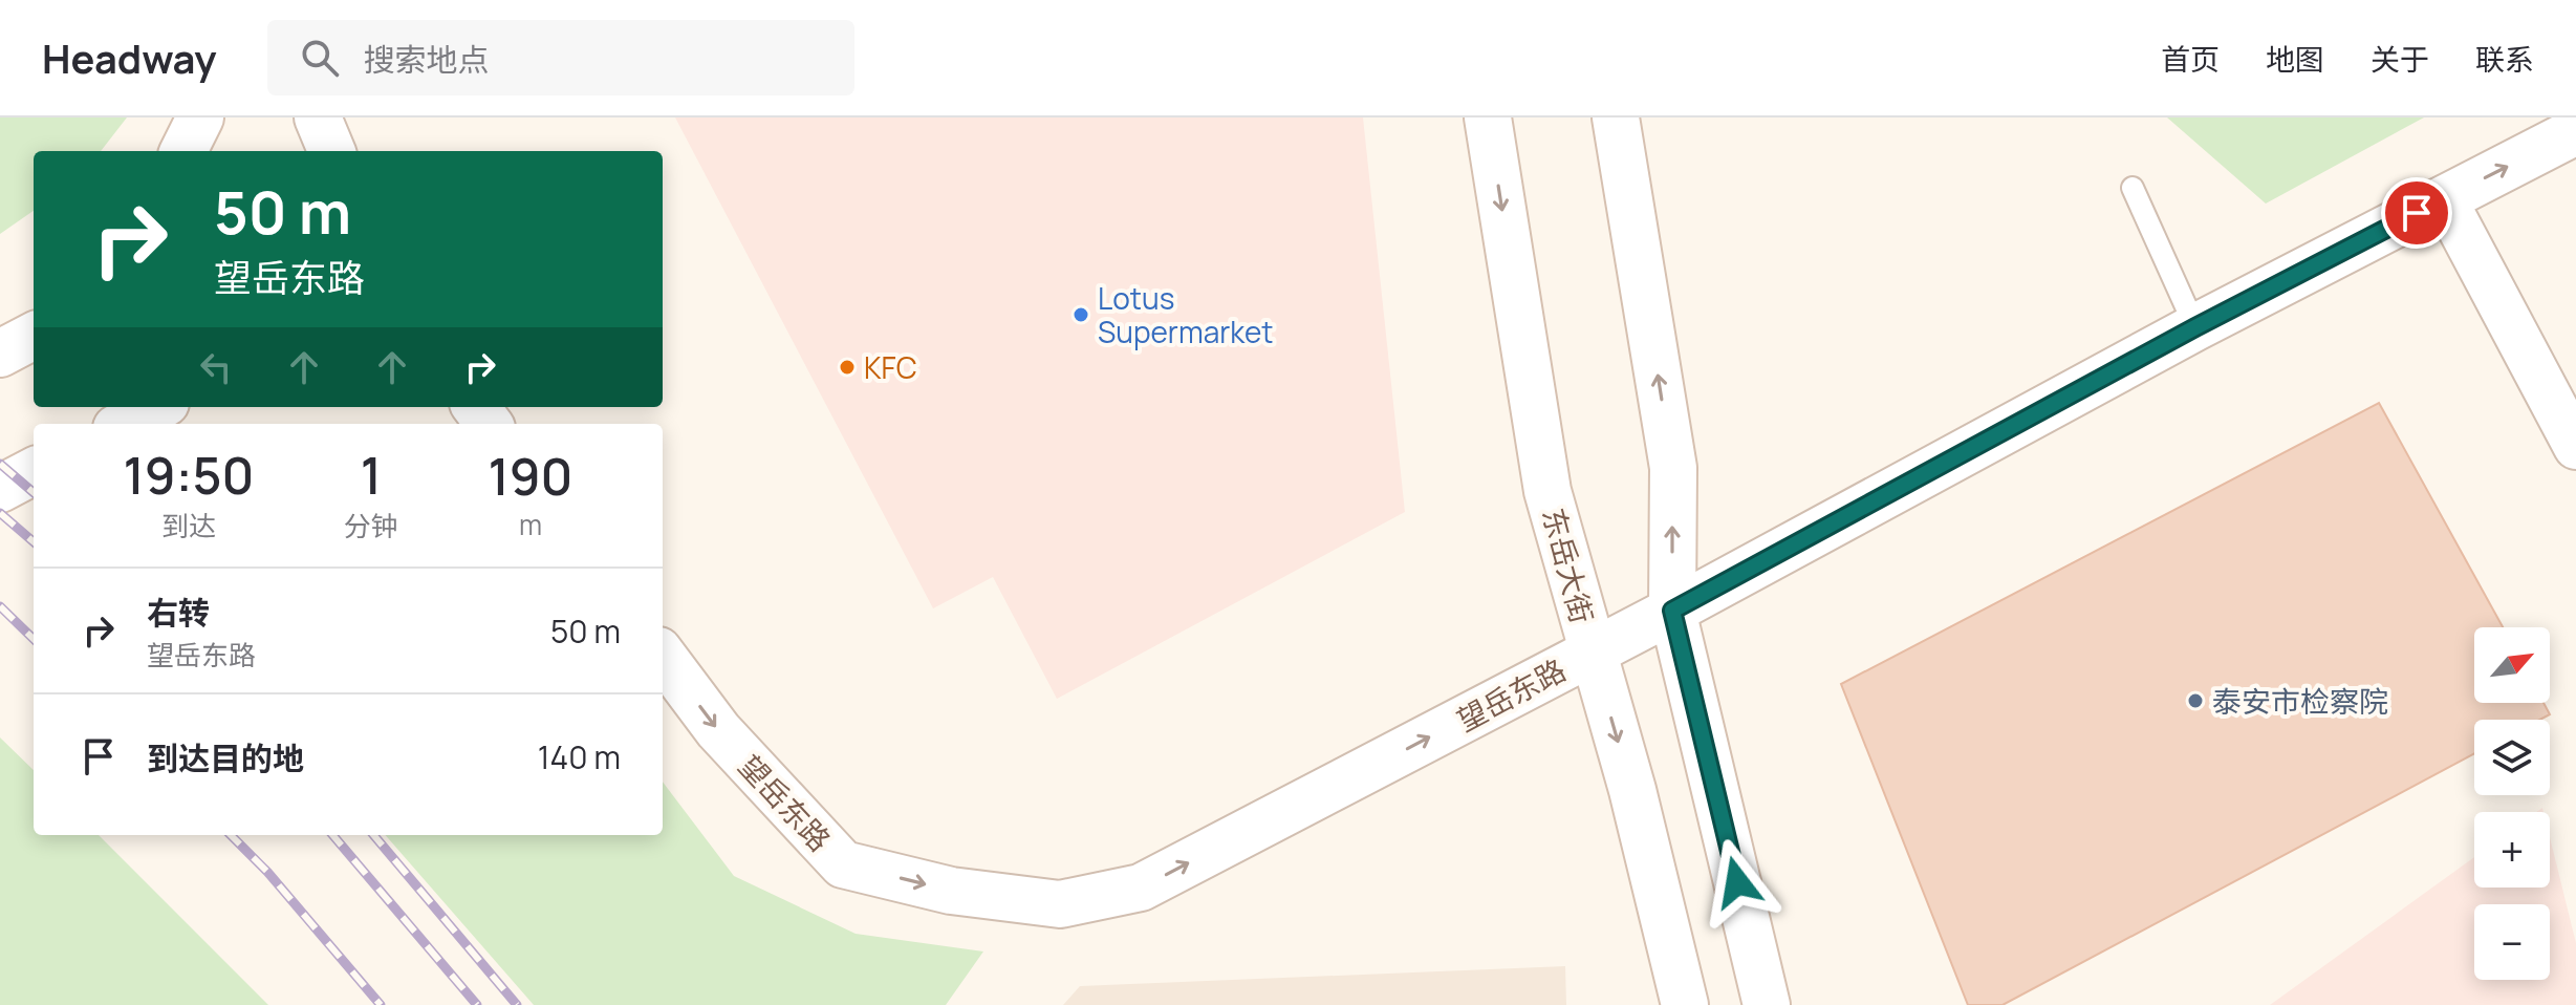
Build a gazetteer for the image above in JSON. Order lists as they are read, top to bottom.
{
  "streets": {
    "street": ["东岳大街", "望岳东路"]
  },
  "crossings": [
    ["东岳大街", "望岳东路"]
  ],
  "one_way": ["望岳东路"],
  "places": ["Lotus Supermarket", "KFC", "泰安市检察院"],
  "north": "top right",
  "page": {
    "header": "Headway",
    "search": "搜索地点",
    "nav": [
      "首页",
      "地图",
      "关于",
      "联系"
    ],
    "turn": ["50 m", "望岳东路"],
    "eta": [
      "19:50",
      "到达",
      "1",
      "分钟",
      "190",
      "m"
    ],
    "list": [
      {
        "name": "右转",
        "note": "望岳东路",
        "value": "50 m"
      },
      {
        "name": "到达目的地",
        "value": "140 m"
      }
    ],
    "map_buttons": ["+", "−"]
  }
}
